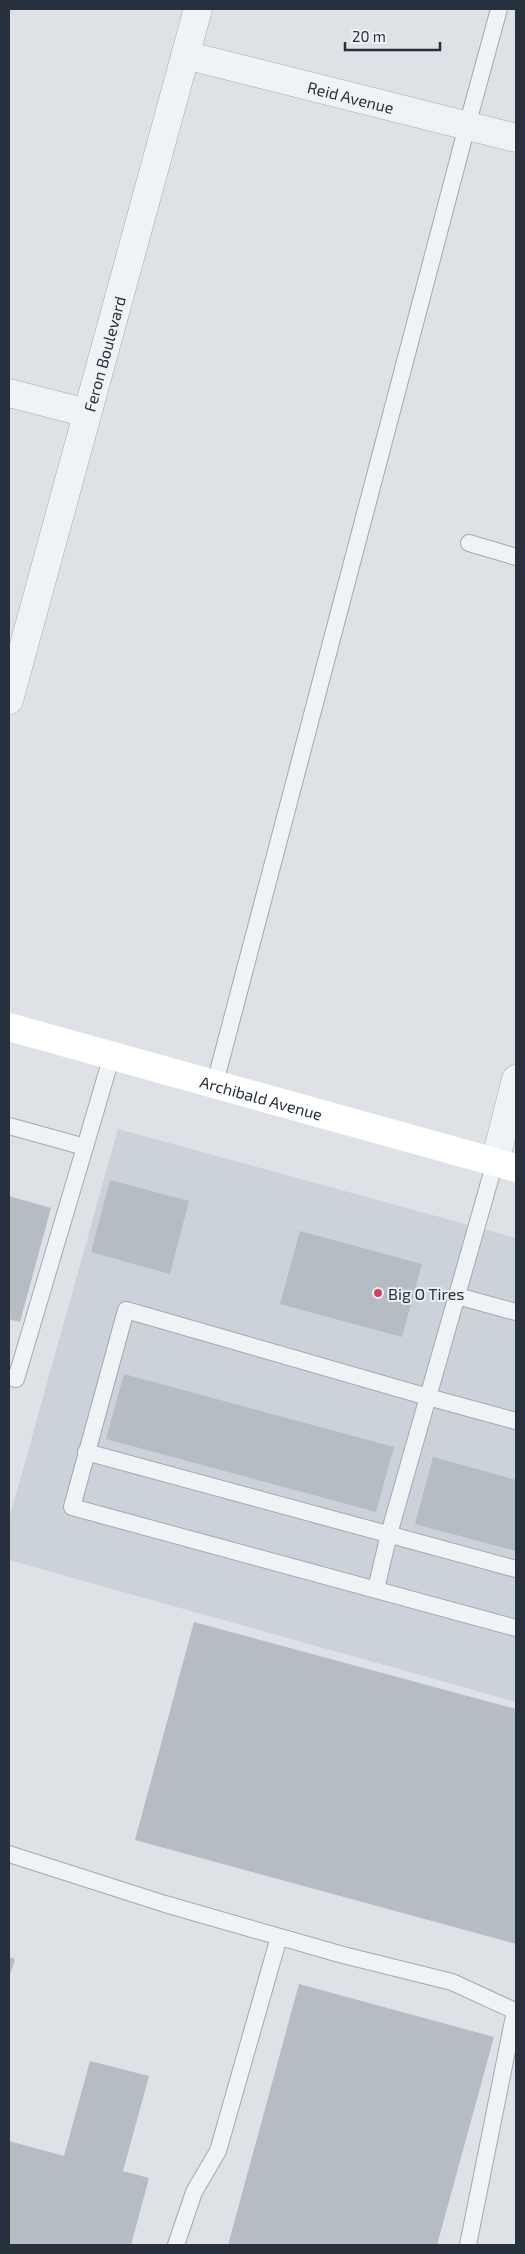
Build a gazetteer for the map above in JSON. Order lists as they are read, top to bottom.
{
  "streets": {
    "main road": ["Archibald Avenue"],
    "street": ["Reid Avenue", "Feron Boulevard"]
  },
  "crossings": [
    ["Reid Avenue", "Feron Boulevard"]
  ],
  "places": ["Big O Tires"],
  "scale_bar": "20 m"
}
